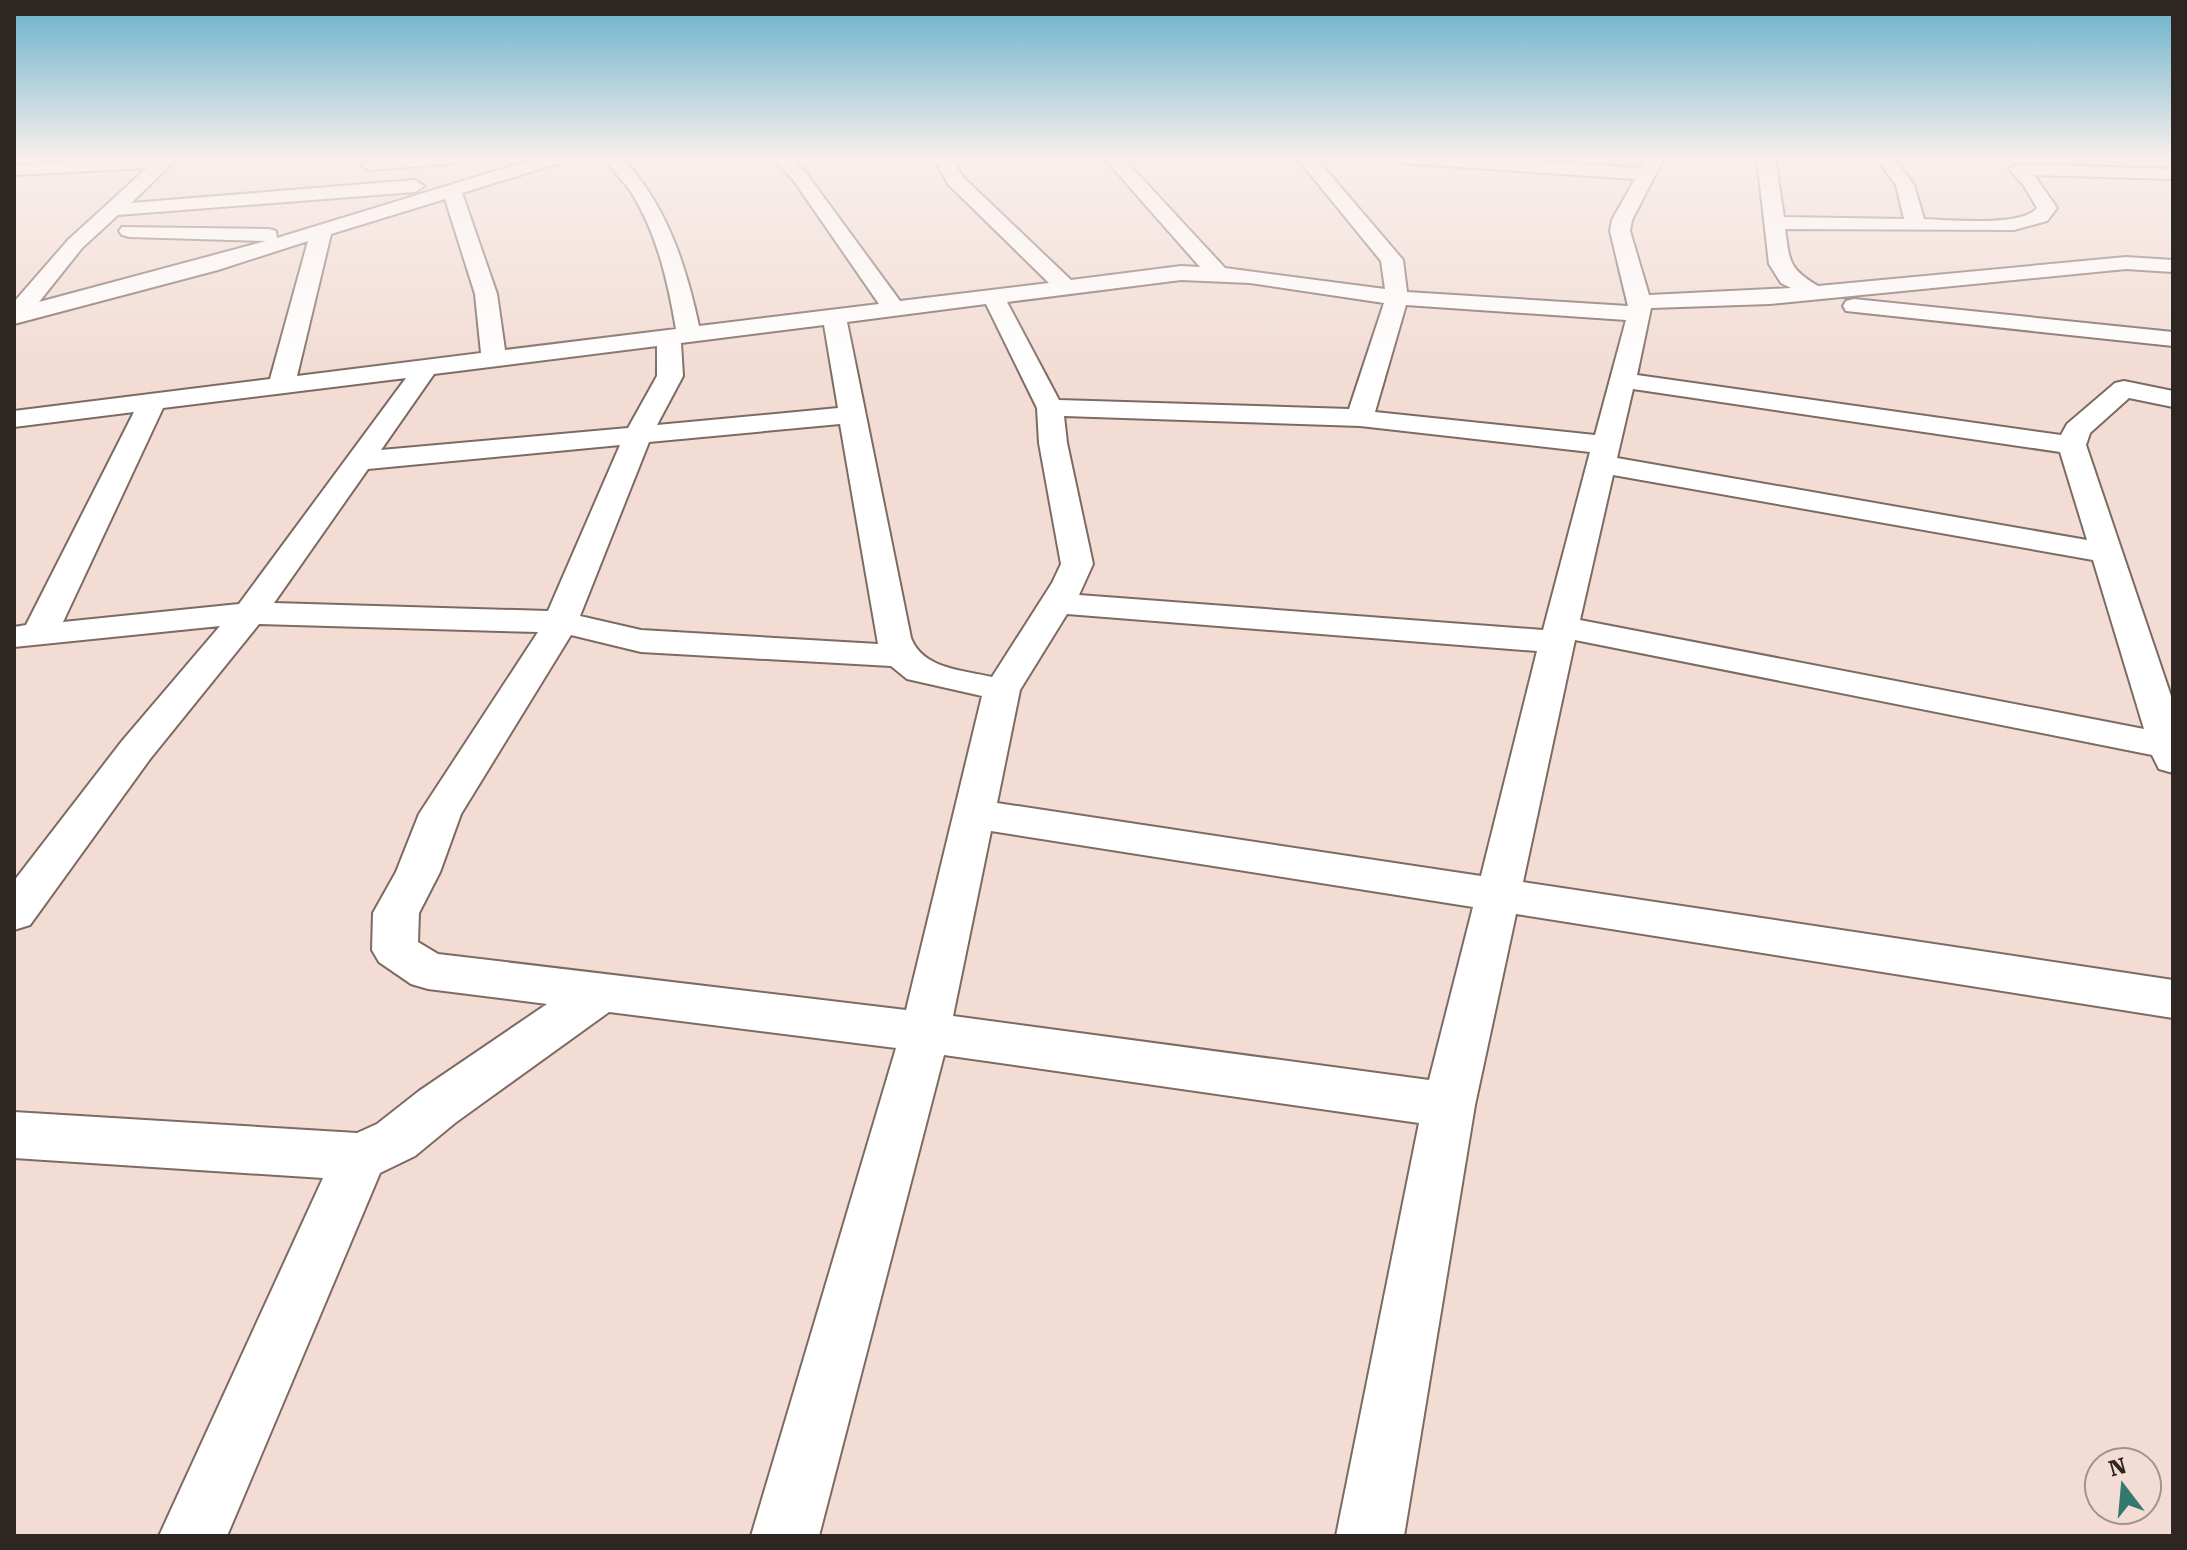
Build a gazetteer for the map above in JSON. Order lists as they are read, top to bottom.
{
  "north": "top"
}
